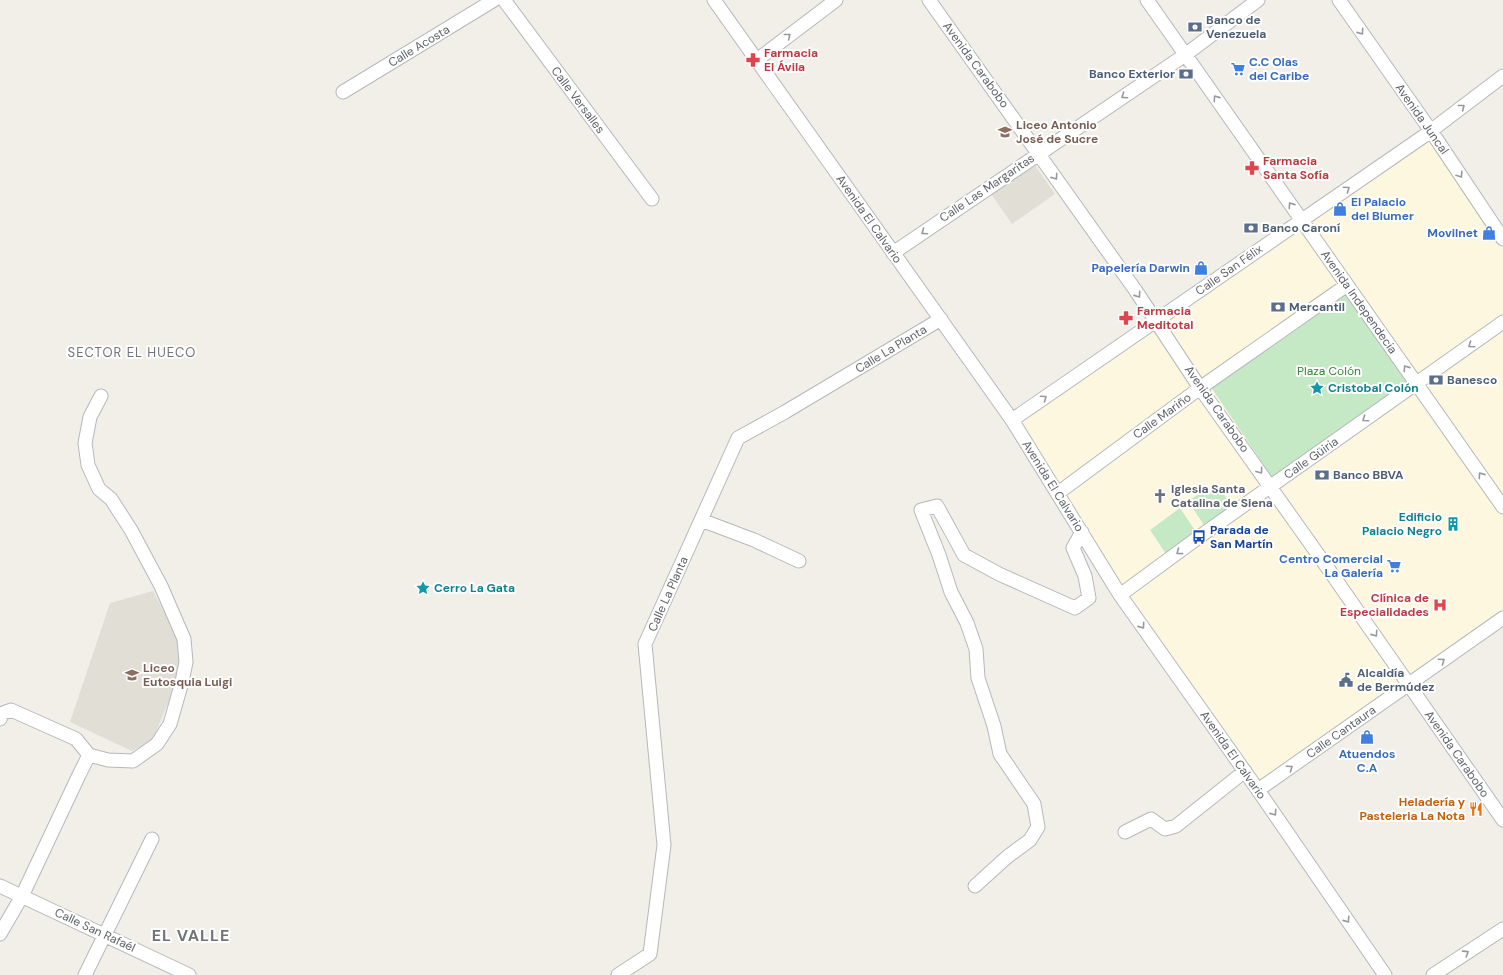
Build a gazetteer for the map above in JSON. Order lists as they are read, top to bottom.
{
  "streets": {
    "street": [
      "Calle Acosta",
      "Avenida Carabobo",
      "Calle Versalles",
      "Avenida Juncal",
      "Calle Las Margaritas",
      "Avenida El Calvario",
      "Calle San Félix",
      "Avenida Independecia",
      "Calle La Planta",
      "Calle Mariño",
      "Calle Güiria",
      "Calle Cantaura",
      "Calle San Rafaél"
    ]
  },
  "crossings": [
    ["Avenida Carabobo", "Calle Las Margaritas"],
    ["Avenida Carabobo", "Calle San Félix"],
    ["Avenida Carabobo", "Calle Mariño"],
    ["Avenida Carabobo", "Calle Güiria"],
    ["Avenida Carabobo", "Calle Cantaura"],
    ["Avenida Juncal", "Calle San Félix"],
    ["Calle Las Margaritas", "Avenida El Calvario"],
    ["Calle Las Margaritas", "Avenida Independecia"],
    ["Avenida El Calvario", "Calle San Félix"],
    ["Avenida El Calvario", "Calle La Planta"],
    ["Avenida El Calvario", "Calle Mariño"],
    ["Avenida El Calvario", "Calle Güiria"],
    ["Avenida El Calvario", "Calle Cantaura"],
    ["Calle San Félix", "Avenida Independecia"],
    ["Avenida Independecia", "Calle Mariño"],
    ["Avenida Independecia", "Calle Güiria"]
  ],
  "one_way": [
    "Avenida Carabobo",
    "Avenida Juncal",
    "Calle Las Margaritas",
    "Avenida El Calvario",
    "Calle San Félix",
    "Avenida Independecia",
    "Calle Güiria",
    "Calle Cantaura"
  ],
  "districts": ["SECTOR EL HUECO", "EL VALLE"],
  "parks": ["Plaza Colón"],
  "places": {
    "bank": [
      "Banco de Venezuela",
      "Banco Exterior",
      "Banco Caroní",
      "Mercantil",
      "Banesco",
      "Banco BBVA"
    ],
    "pharmacy": ["Farmacia El Ávila", "Farmacia Santa Sofía", "Farmacia Meditotal"],
    "supermarket": ["C.C Olas del Caribe", "Centro Comercial La Galería"],
    "school or university": ["Liceo Antonio José de Sucre", "Liceo Eutosquia Luigi"],
    "shop": [
      "El Palacio del Blumer",
      "Movilnet",
      "Papelería Darwin",
      "Atuendos C.A"
    ],
    "place": ["Cristobal Colón", "Cerro La Gata"],
    "church": ["Iglesia Santa Catalina de Siena"],
    "building": ["Edificio Palacio Negro"],
    "bus stop": ["Parada de San Martín"],
    "hospital": ["Clínica de Especialidades"],
    "public building": ["Alcaldía de Bermúdez"],
    "restaurant": ["Heladería y Pasteleria La Nota"]
  }
}
